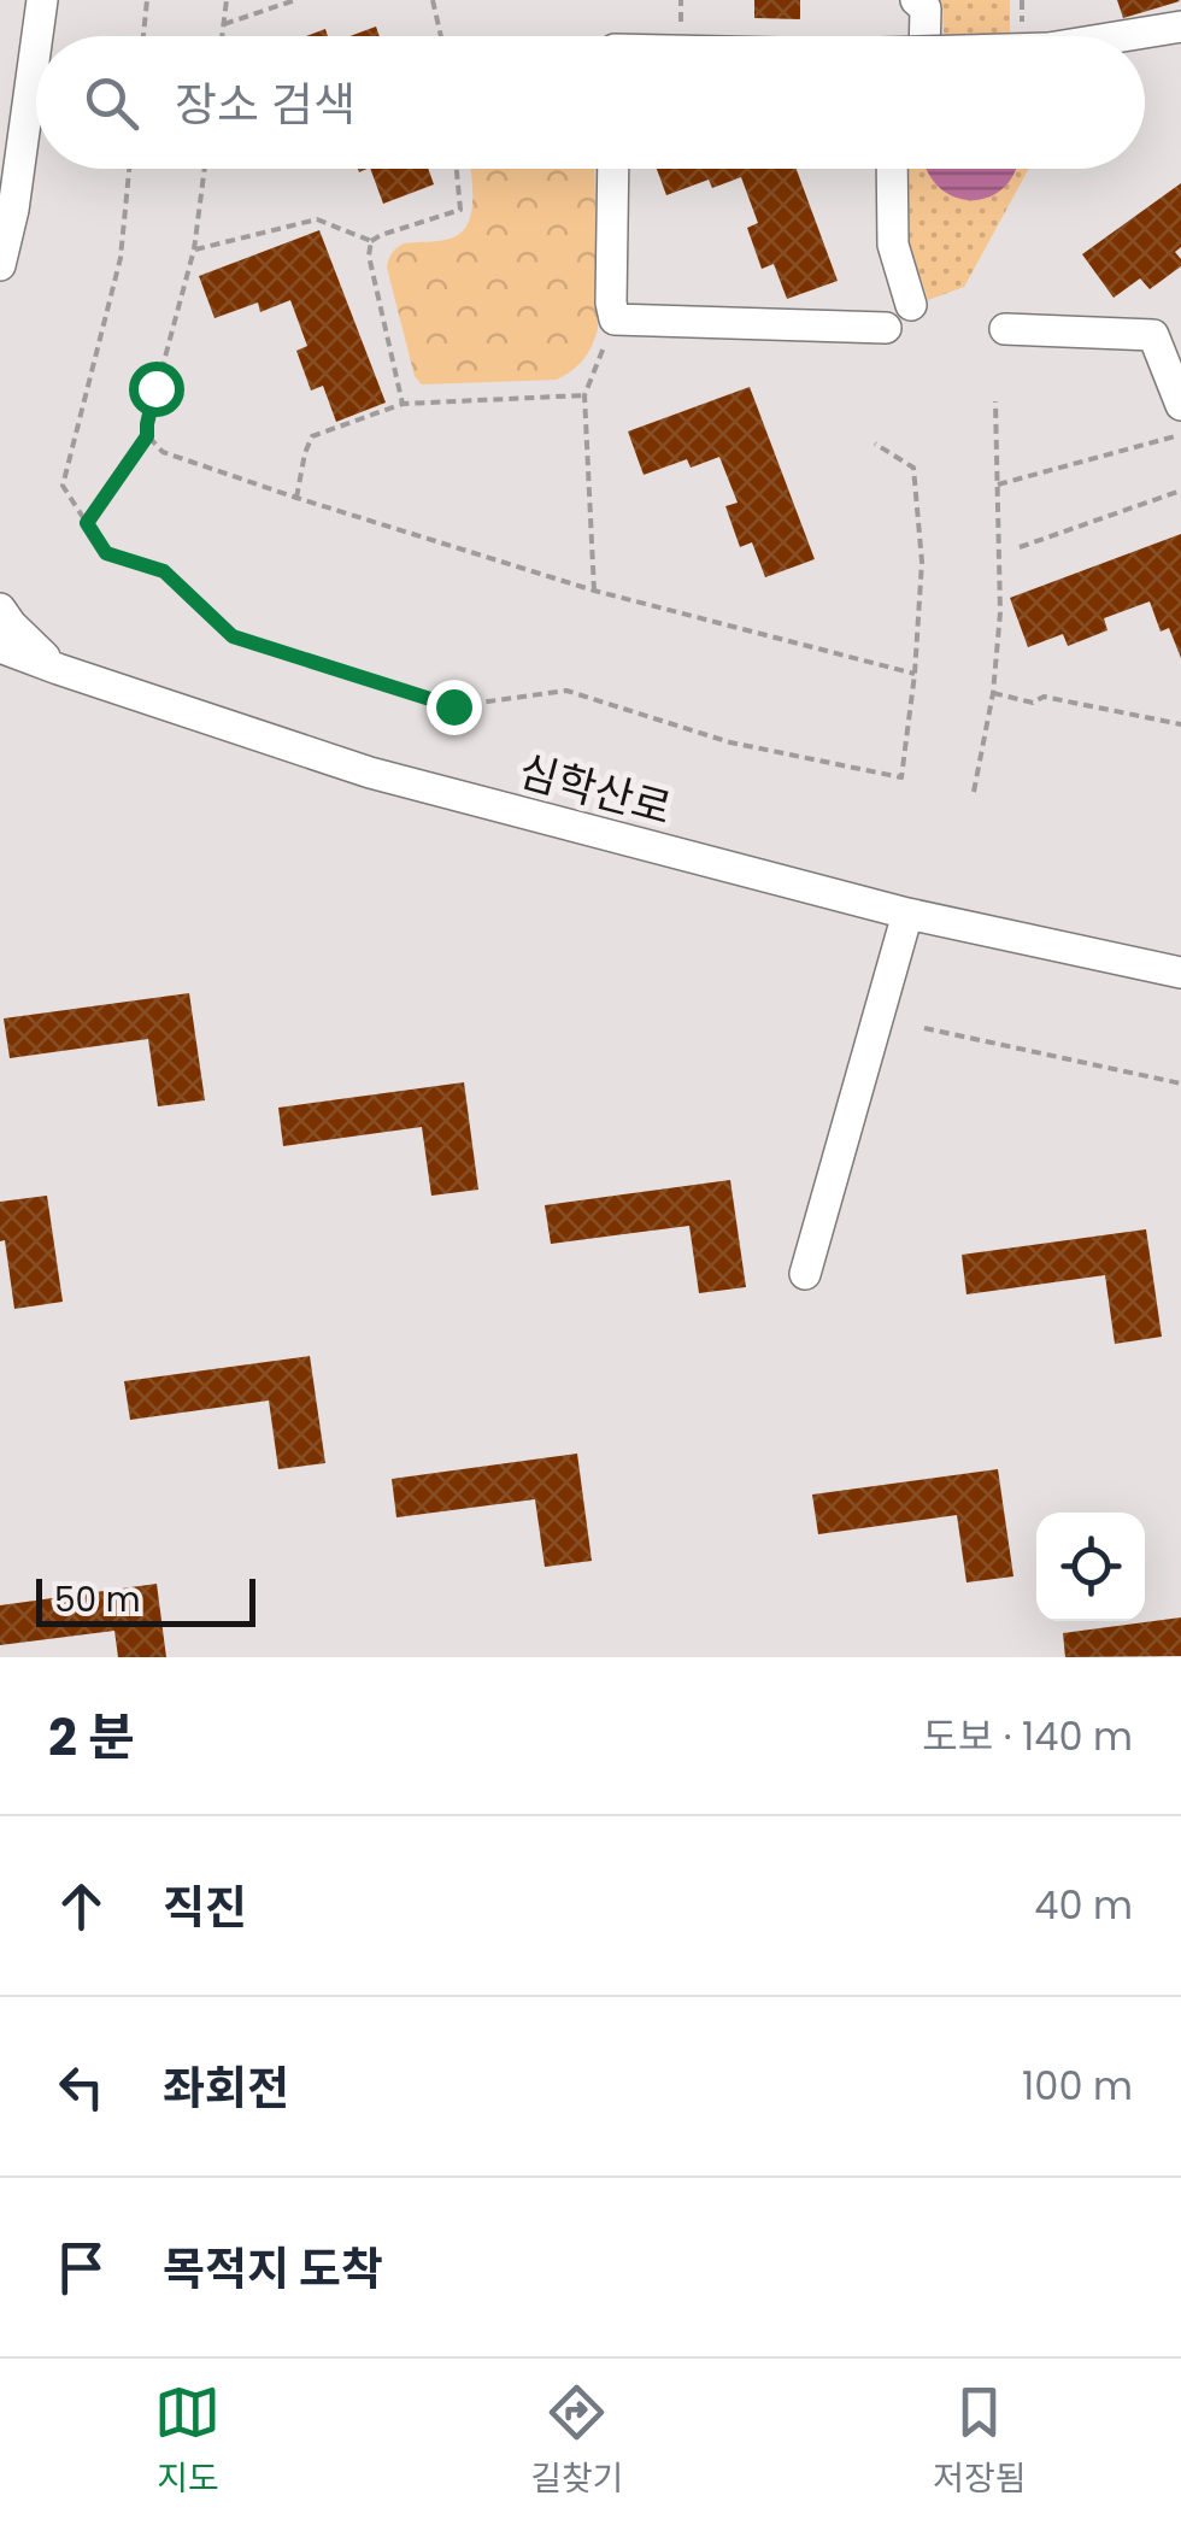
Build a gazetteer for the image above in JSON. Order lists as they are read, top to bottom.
{
  "streets": {
    "street": ["심학산로"]
  },
  "scale_bar": "50 m",
  "page": {
    "search": "장소 검색",
    "scale": "50 m",
    "heading": ["2 분", "도보 · 140 m"],
    "list": [
      ["직진", "40 m"],
      ["좌회전", "100 m"],
      "목적지 도착"
    ],
    "nav": ["지도", "길찾기", "저장됨"]
  }
}
